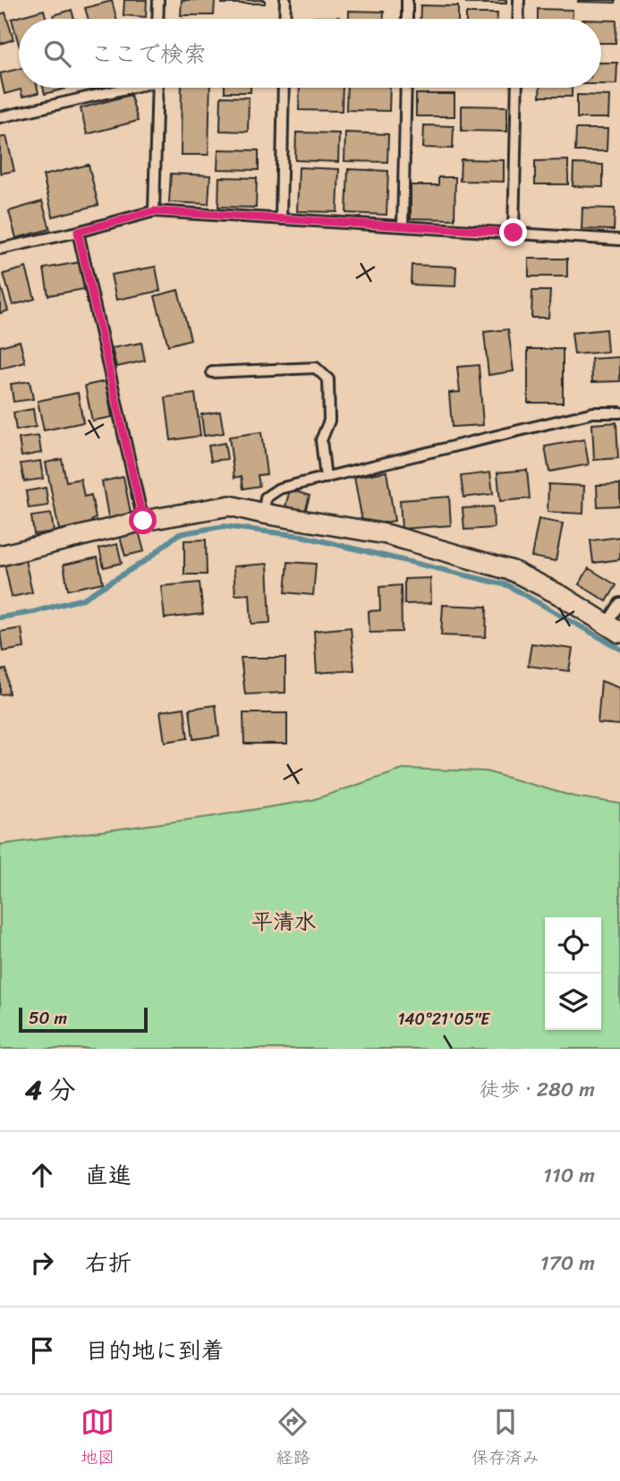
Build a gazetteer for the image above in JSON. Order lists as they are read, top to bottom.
{
  "districts": ["平清水"],
  "scale_bar": "50 m",
  "page": {
    "search": "ここで検索",
    "scale": "50 m",
    "heading": ["4 分", "徒歩 · 280 m"],
    "list": [
      ["直進", "110 m"],
      ["右折", "170 m"],
      "目的地に到着"
    ],
    "nav": ["地図", "経路", "保存済み"]
  },
  "coordinates": ["140°21'05\"E"]
}
